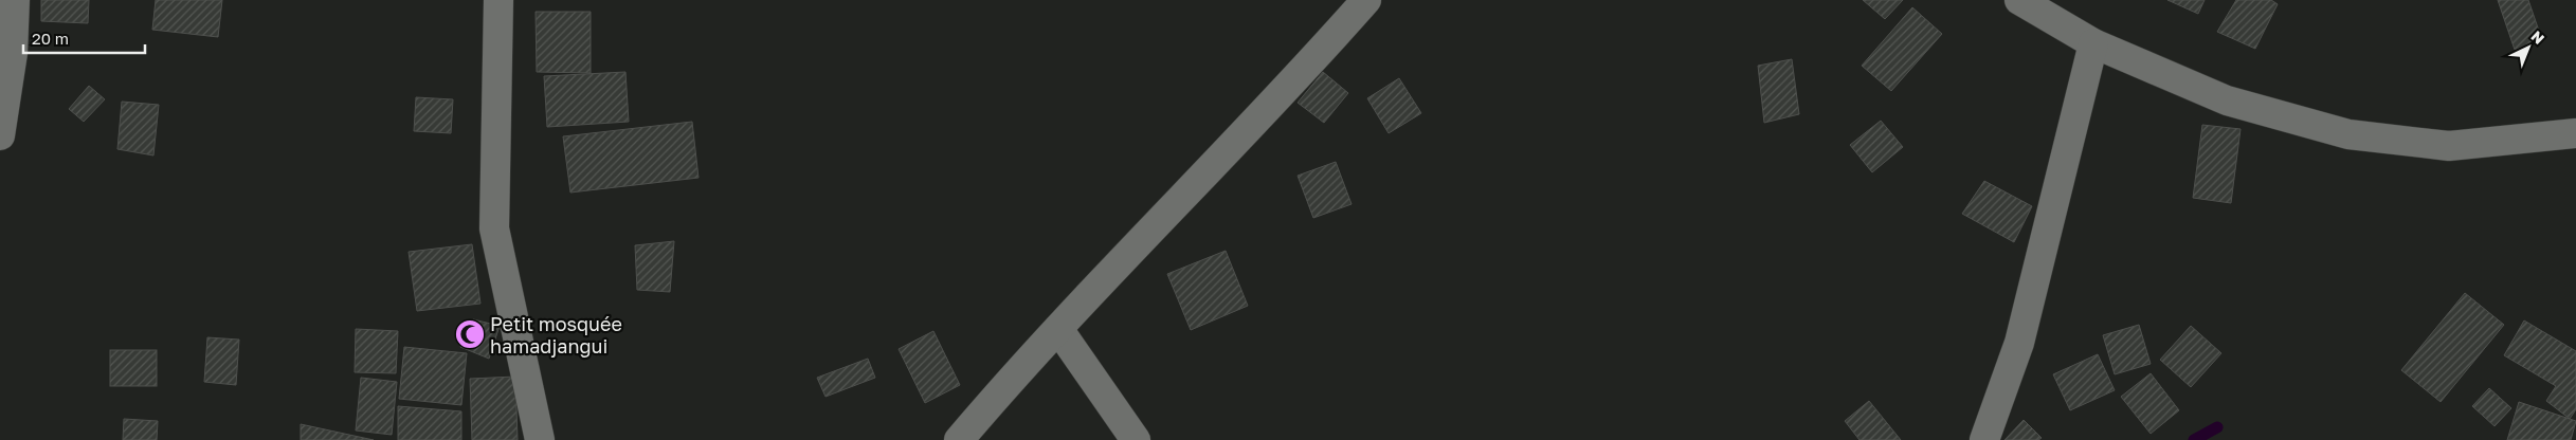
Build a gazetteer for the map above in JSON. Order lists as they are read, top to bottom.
{
  "places": {
    "mosque": ["Petit mosquée hamadjangui"]
  },
  "scale_bar": "20 m",
  "north": "top right"
}
